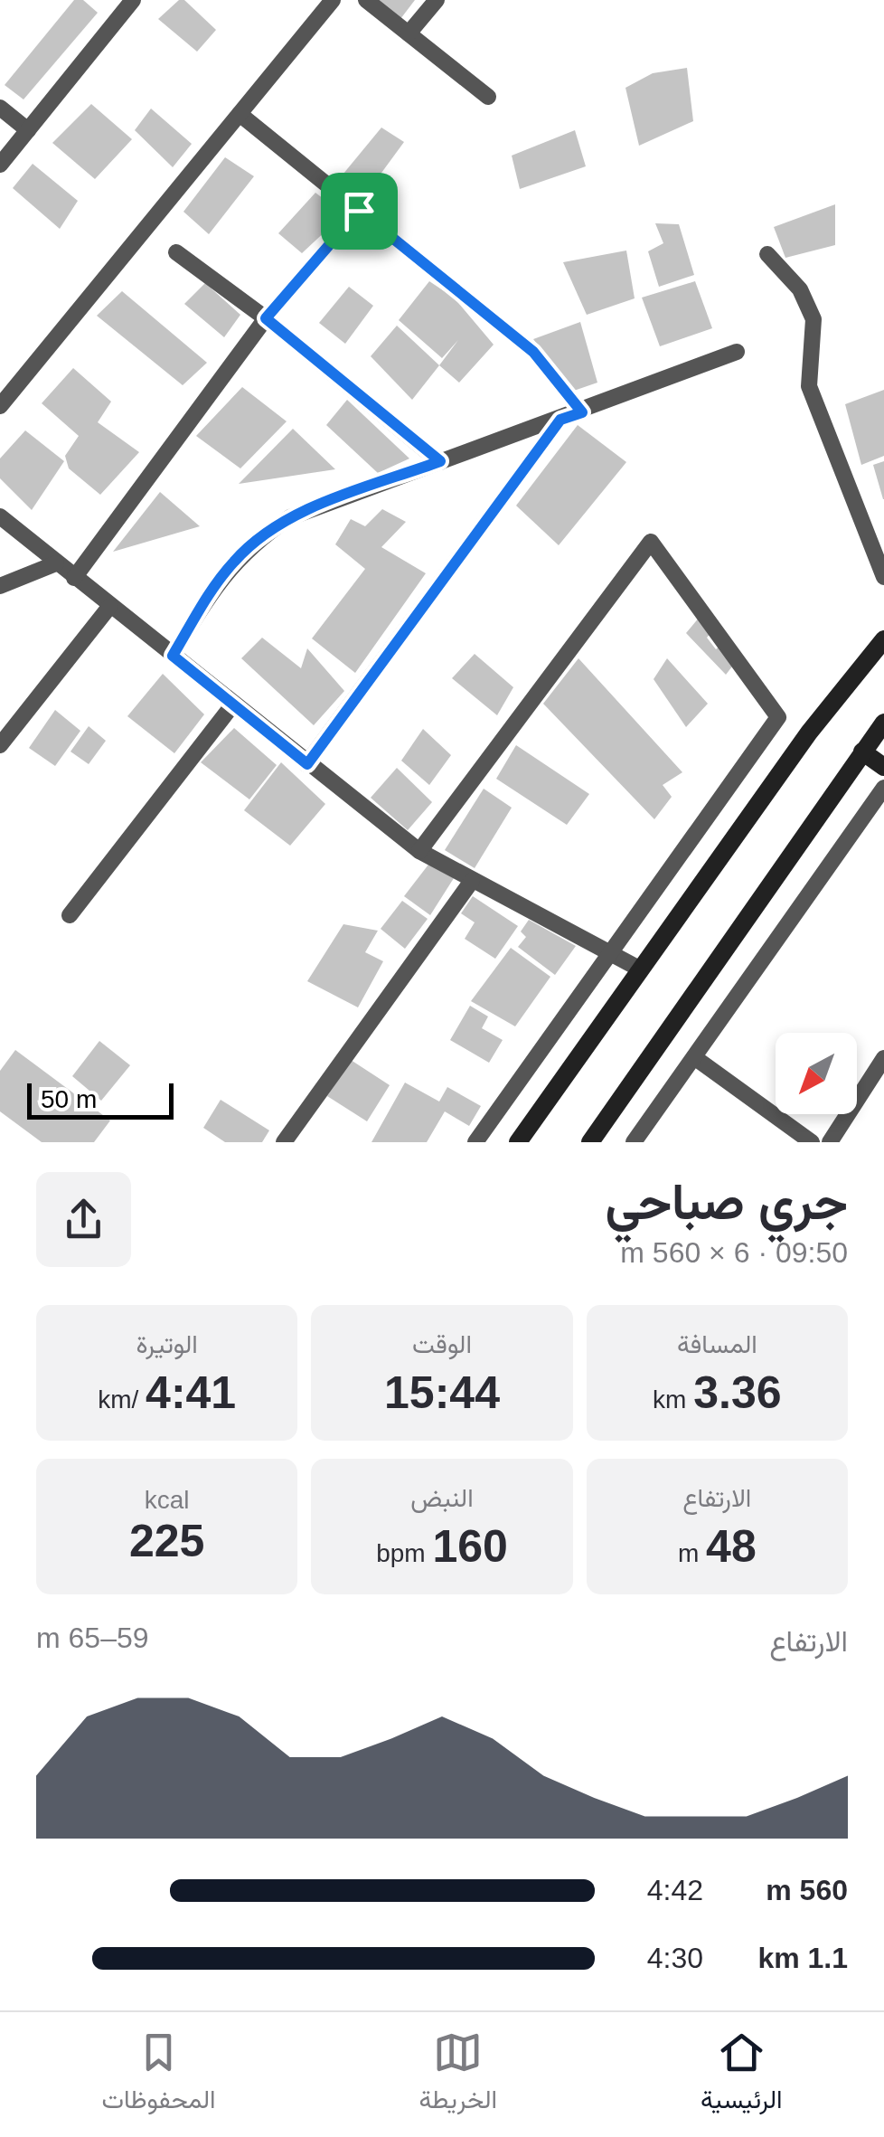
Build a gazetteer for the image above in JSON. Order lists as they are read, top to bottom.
{
  "scale_bar": "50 m",
  "north": "bottom left",
  "page": {
    "scale": "50 m",
    "heading": ["جري صباحي", "09:50 · 6 × 560 m"],
    "stats": [
      ["المسافة", "3.36 km"],
      ["الوقت", "15:44"],
      ["الوتيرة", "4:41 /km"],
      ["الارتفاع", "48 m"],
      ["النبض", "160 bpm"],
      ["kcal", "225"]
    ],
    "chart": ["الارتفاع", "59–65 m"],
    "list": [
      {
        "name": "560 m",
        "note": "4:42"
      },
      {
        "name": "1.1 km",
        "note": "4:30"
      }
    ],
    "tabs": ["الرئيسية", "الخريطة", "المحفوظات"]
  }
}
